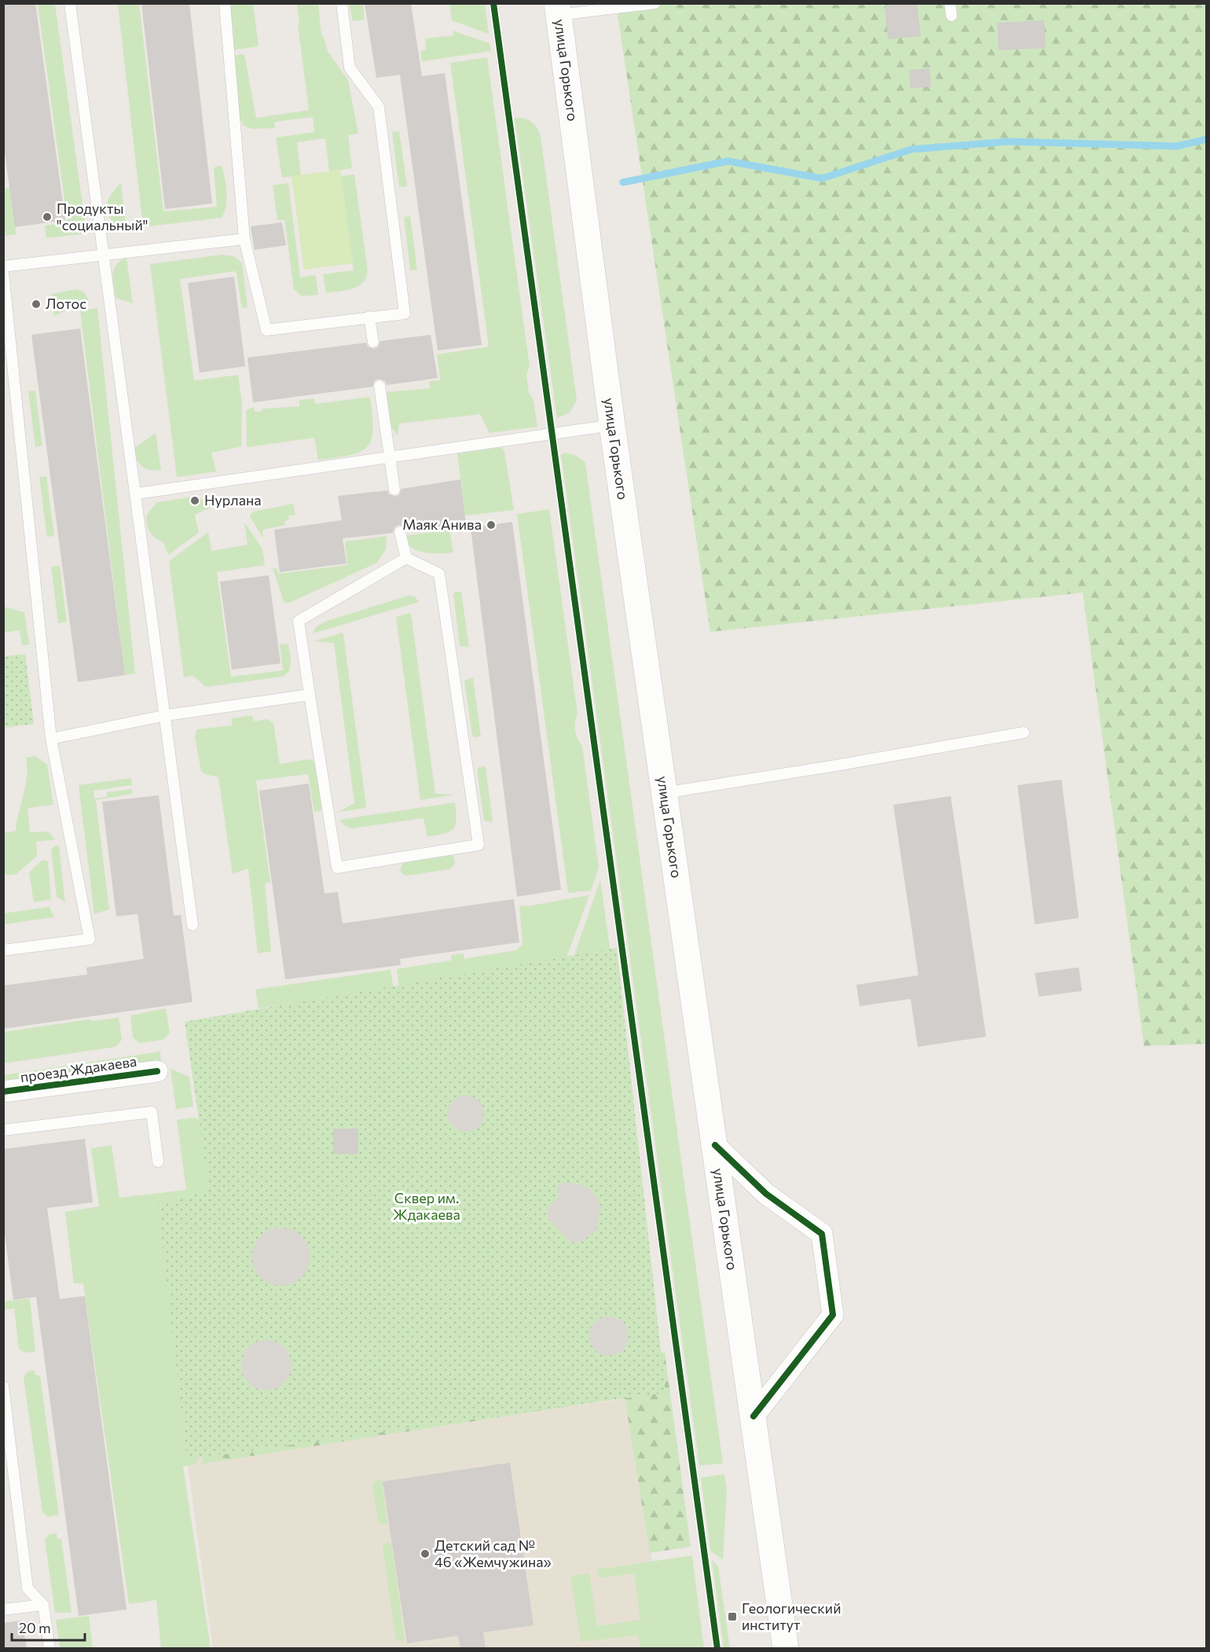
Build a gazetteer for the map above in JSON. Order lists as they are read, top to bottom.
{
  "streets": {
    "main road": ["улица Горького"],
    "street": ["проезд Ждакаева"]
  },
  "parks": ["Сквер им. Ждакаева"],
  "places": {
    "other": [
      "Продукты \"социальный\"",
      "Лотос",
      "Нурлана",
      "Маяк Анива",
      "Детский сад № 46 «Жемчужина»"
    ],
    "transit": ["Геологический институт"]
  },
  "scale_bar": "20 m"
}
